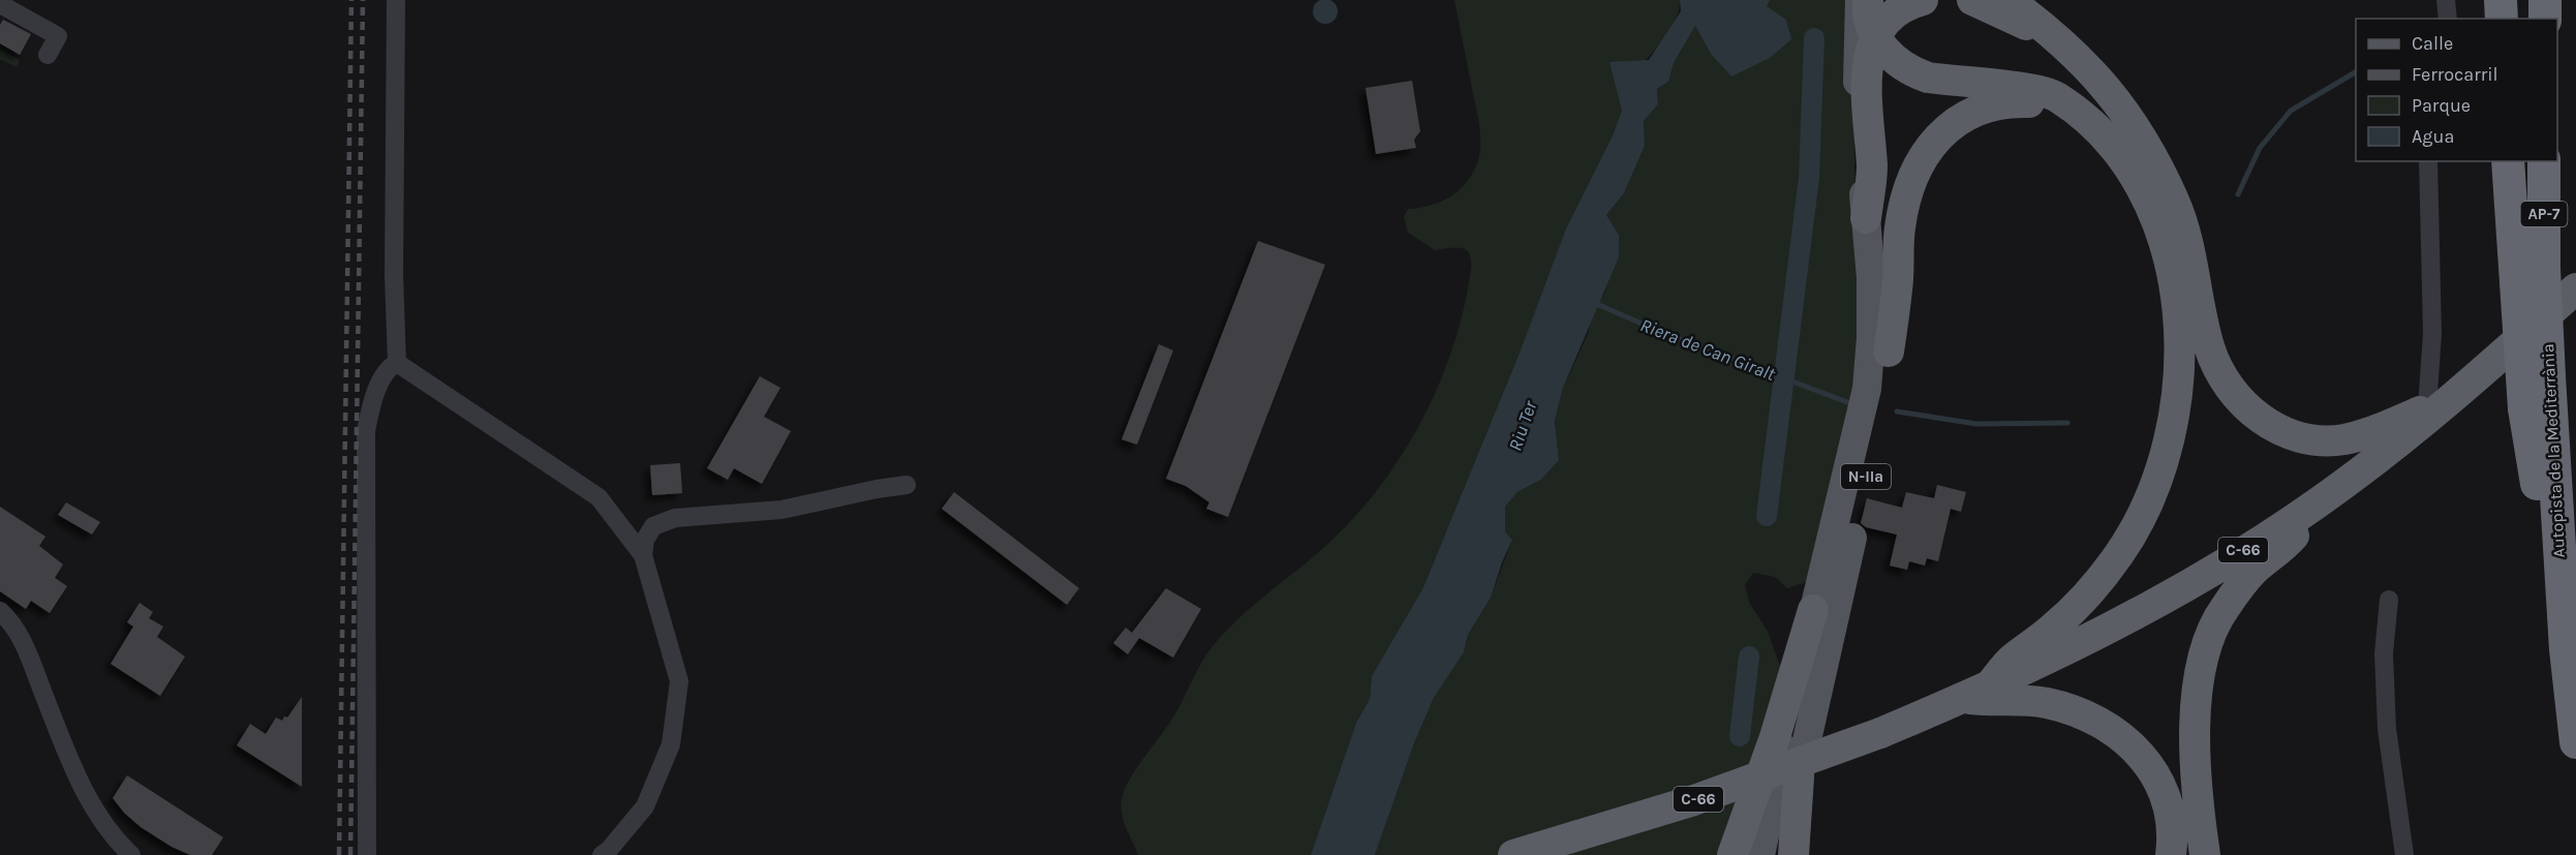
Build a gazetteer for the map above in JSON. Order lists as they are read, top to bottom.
{
  "streets": {
    "highway": ["AP-7", "Autopista de la Mediterrània", "C-66"],
    "main road": ["N-IIa"]
  },
  "water": ["Riera de Can Giralt", "Riu Ter"],
  "legend": [
    "Calle",
    "Ferrocarril",
    "Parque",
    "Agua"
  ]
}
